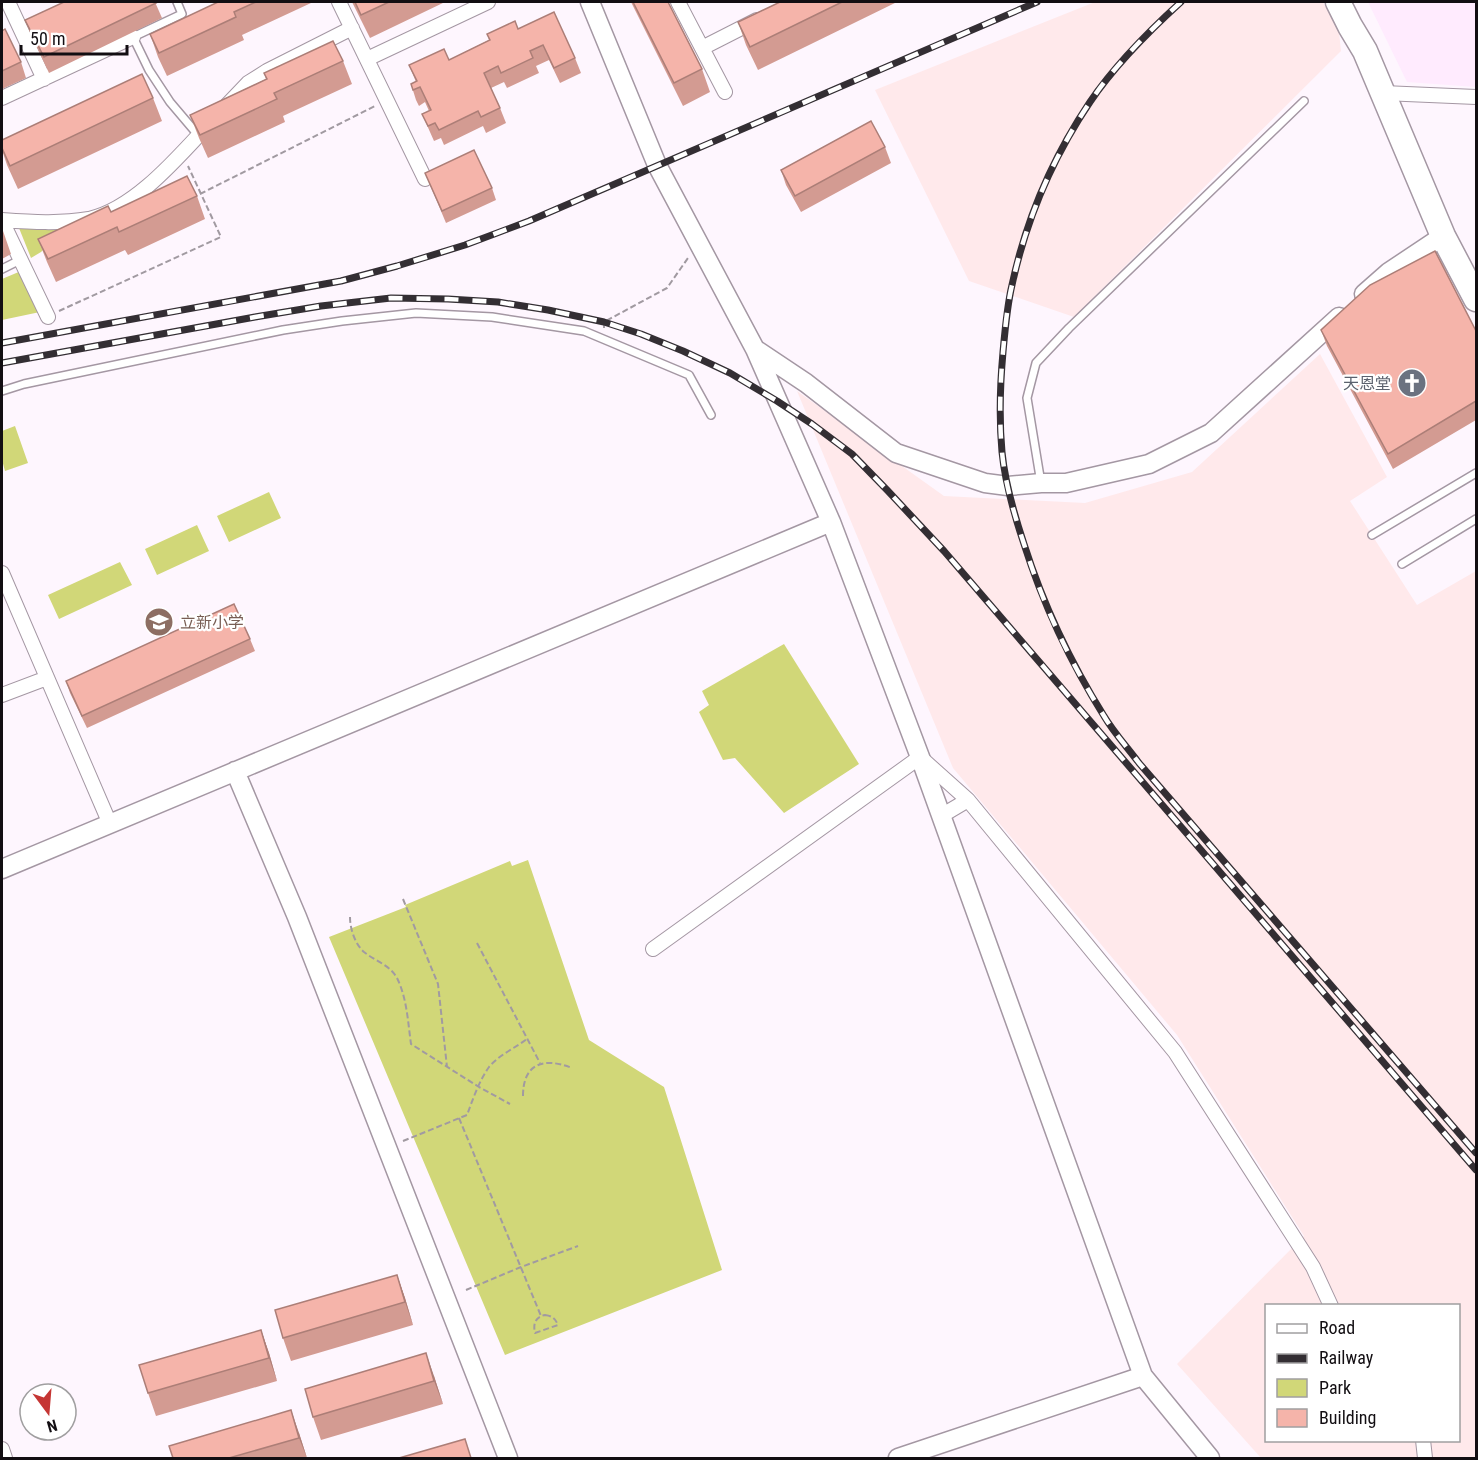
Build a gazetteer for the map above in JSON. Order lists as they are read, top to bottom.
{
  "places": {
    "church": ["天恩堂"],
    "school or university": ["立新小学"]
  },
  "legend": [
    "Road",
    "Railway",
    "Park",
    "Building"
  ],
  "scale_bar": "50 m",
  "north": "bottom"
}
